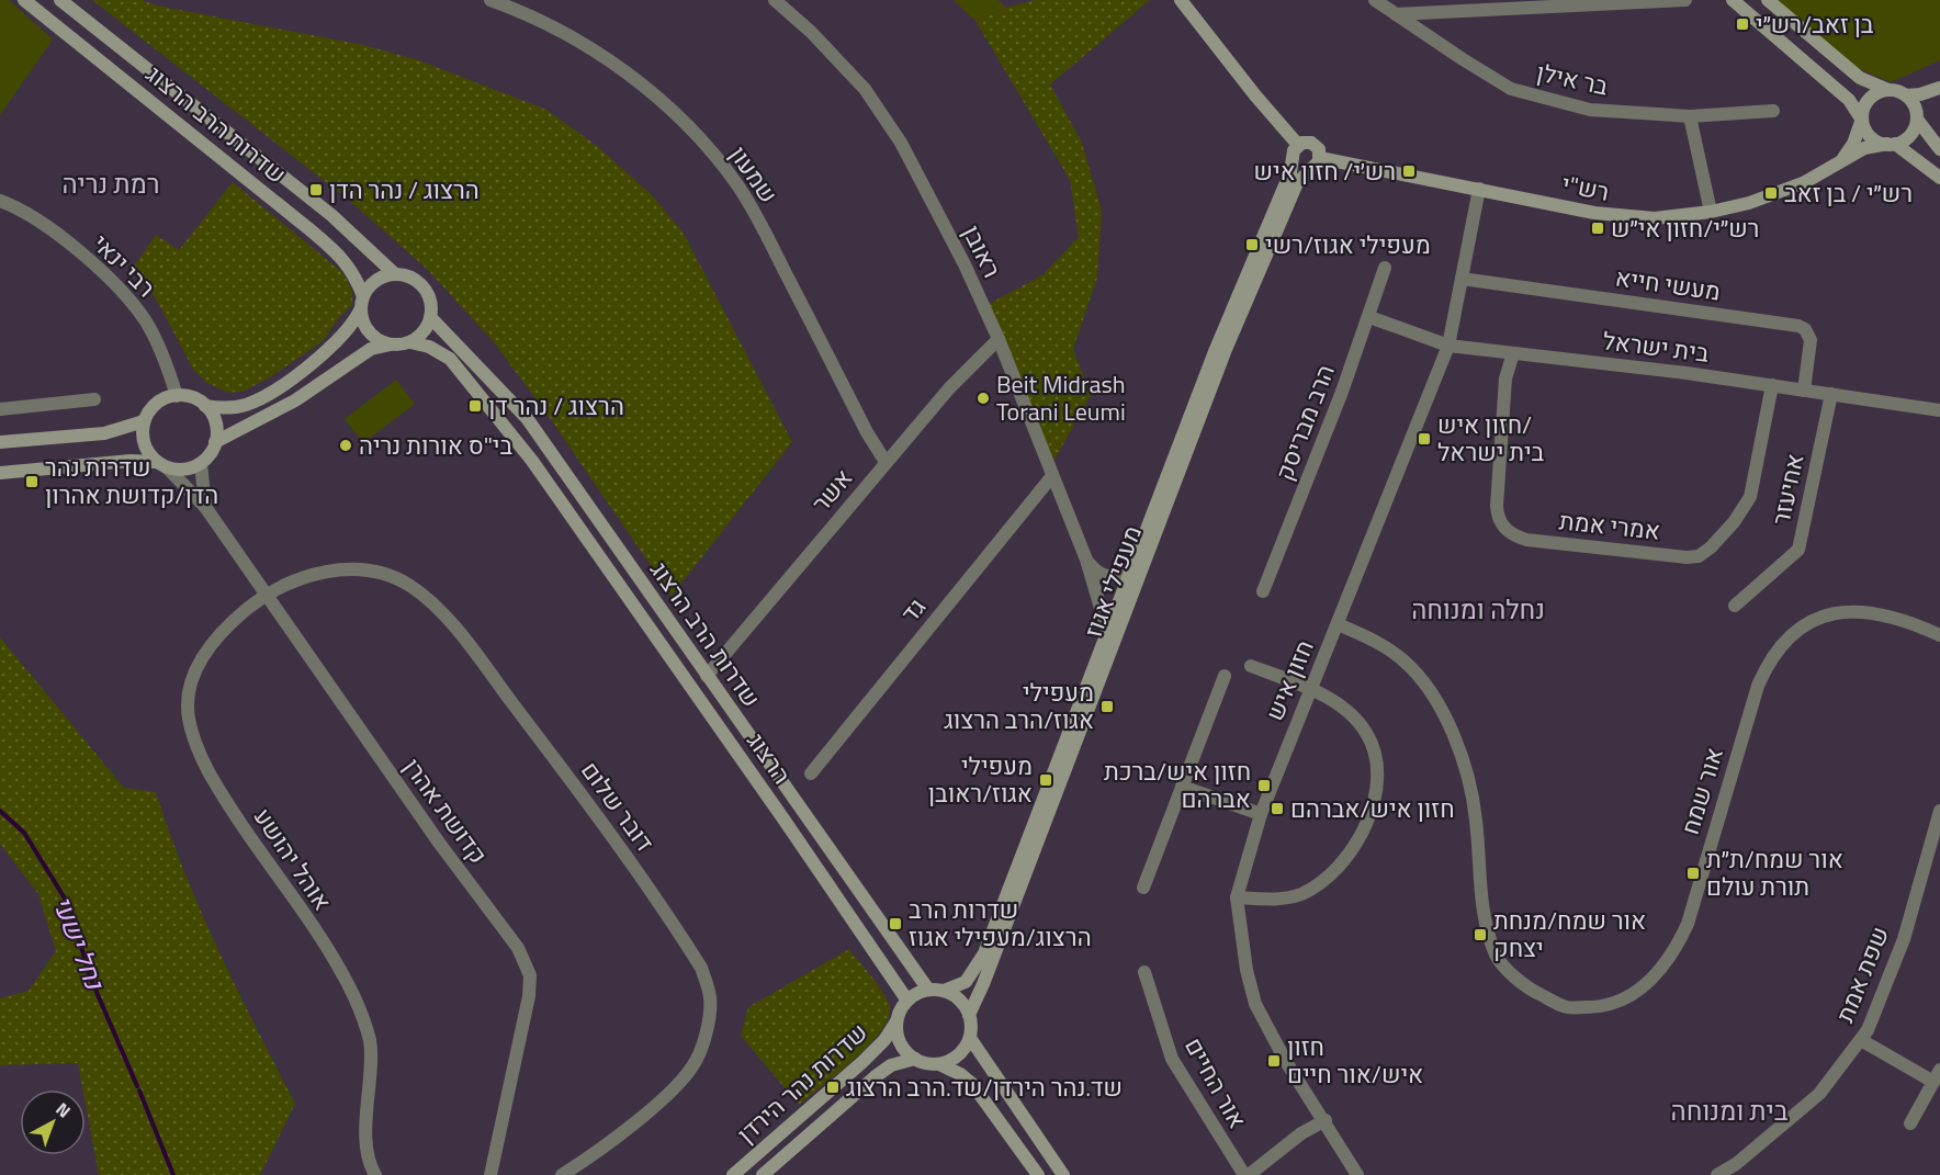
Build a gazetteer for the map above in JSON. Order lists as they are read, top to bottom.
{
  "streets": {
    "main road": [
      "שדרות הרב הרצוג",
      "רש\"י",
      "מעפילי אגוז",
      "הרצוג",
      "שדרות נהר הירדן"
    ],
    "street": [
      "בר אילן",
      "שמעון",
      "ראובן",
      "רבי ינאי",
      "מעשי חייא",
      "בית ישראל",
      "הרב מבריסק",
      "אחיעזר",
      "אשר",
      "אמרי אמת",
      "גד",
      "חזון איש",
      "אור שמח",
      "דובר שלום",
      "קדושת אהרן",
      "אוהל יהושע",
      "שפת אמת",
      "אור החיים"
    ]
  },
  "crossings": [
    ["שדרות הרב הרצוג", "אשר"],
    ["שדרות הרב הרצוג", "מעפילי אגוז"],
    ["שדרות הרב הרצוג", "הרצוג"],
    ["שדרות הרב הרצוג", "שדרות נהר הירדן"],
    ["שמעון", "אשר"],
    ["רש\"י", "מעפילי אגוז"],
    ["רש\"י", "חזון איש"],
    ["ראובן", "אשר"],
    ["ראובן", "מעפילי אגוז"],
    ["ראובן", "גד"],
    ["רבי ינאי", "קדושת אהרן"],
    ["מעשי חייא", "בית ישראל"],
    ["מעשי חייא", "חזון איש"],
    ["בית ישראל", "הרב מבריסק"],
    ["בית ישראל", "אחיעזר"],
    ["בית ישראל", "אמרי אמת"],
    ["בית ישראל", "חזון איש"],
    ["מעפילי אגוז", "הרצוג"],
    ["מעפילי אגוז", "שדרות נהר הירדן"],
    ["חזון איש", "אור שמח"],
    ["הרצוג", "שדרות נהר הירדן"],
    ["דובר שלום", "קדושת אהרן"],
    ["דובר שלום", "אוהל יהושע"],
    ["קדושת אהרן", "אוהל יהושע"]
  ],
  "districts": ["רמת נריה", "נחלה ומנוחה", "בית ומנוחה"],
  "water": ["נחל ישעי"],
  "places": {
    "transit": [
      "בן זאב/רש״י",
      "רש׳י/ חזון איש",
      "הרצוג / נהר הדן",
      "רש״י / בן זאב",
      "רש״י/חזון אי״ש",
      "מעפילי אגוז/רשי",
      "הרצוג / נהר דן",
      "חזון איש/ בית ישראל",
      "שדרות נהר הדן/קדושת אהרון",
      "מעפילי אגוז/הרב הרצוג",
      "מעפילי אגוז/ראובן",
      "חזון איש/ברכת אברהם",
      "חזון איש/אברהם",
      "אור שמח/ת״ת תורת עולם",
      "שדרות הרב הרצוג/מעפילי אגוז",
      "אור שמח/מנחת יצחק",
      "חזון איש/אור חיים",
      "שד.נהר הירדן/שד.הרב הרצוג"
    ],
    "other": ["Beit Midrash Torani Leumi", "בי\"ס אורות נריה"]
  },
  "north": "top right"
}
